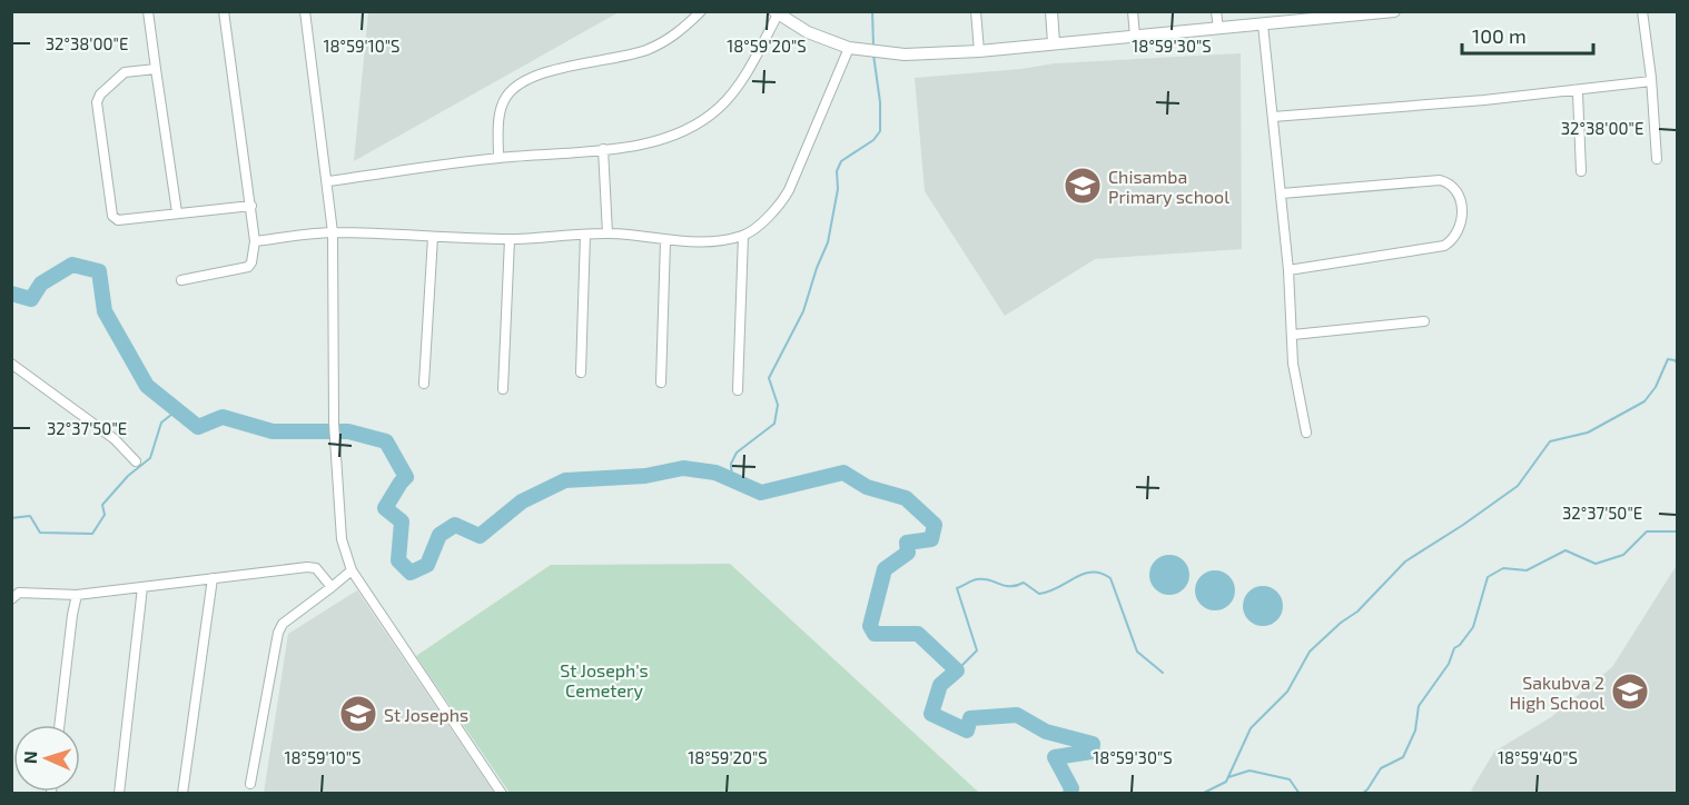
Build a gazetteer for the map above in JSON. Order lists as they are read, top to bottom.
{
  "parks": ["St Joseph's Cemetery"],
  "places": {
    "school or university": ["Chisamba Primary school", "Sakubva 2 High School", "St Josephs"]
  },
  "scale_bar": "100 m",
  "north": "left",
  "coordinates": [
    "32°38'00\"E",
    "18°59'10\"S",
    "18°59'20\"S",
    "18°59'30\"S",
    "32°37'50\"E",
    "18°59'40\"S"
  ]
}
